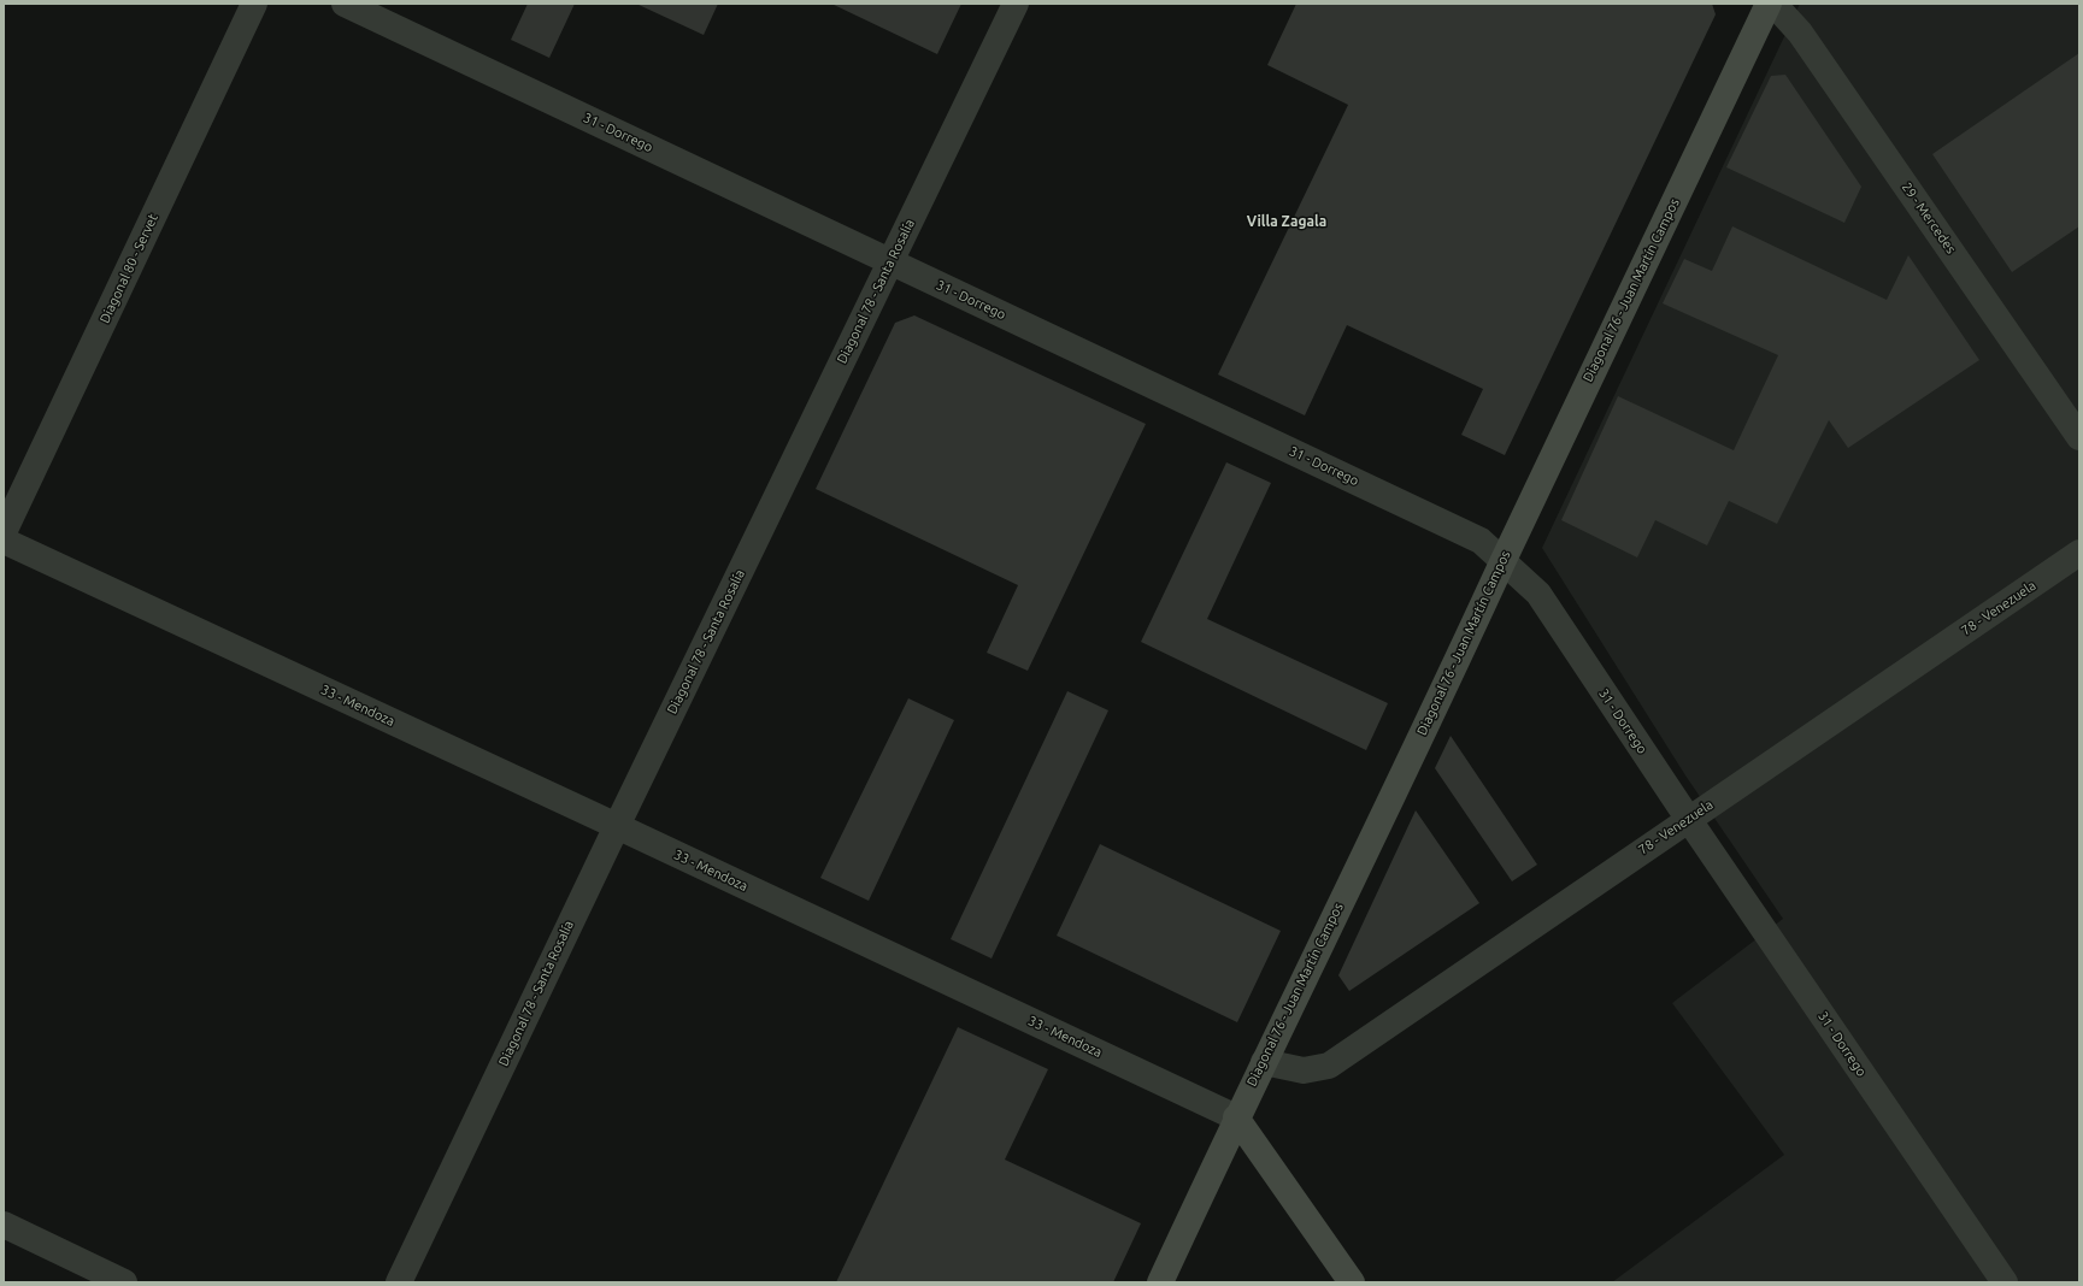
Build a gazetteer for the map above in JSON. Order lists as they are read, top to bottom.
{
  "streets": {
    "main road": ["Diagonal 76 - Juan Martín Campos", "33 - Mendoza"],
    "street": [
      "31 - Dorrego",
      "29 - Mercedes",
      "Diagonal 80 - Servet",
      "Diagonal 78 - Santa Rosalía",
      "78 - Venezuela"
    ]
  },
  "crossings": [
    ["31 - Dorrego", "Diagonal 76 - Juan Martín Campos"],
    ["31 - Dorrego", "Diagonal 78 - Santa Rosalía"],
    ["31 - Dorrego", "78 - Venezuela"],
    ["Diagonal 76 - Juan Martín Campos", "78 - Venezuela"],
    ["Diagonal 76 - Juan Martín Campos", "33 - Mendoza"],
    ["Diagonal 78 - Santa Rosalía", "33 - Mendoza"]
  ],
  "districts": ["Villa Zagala"]
}
